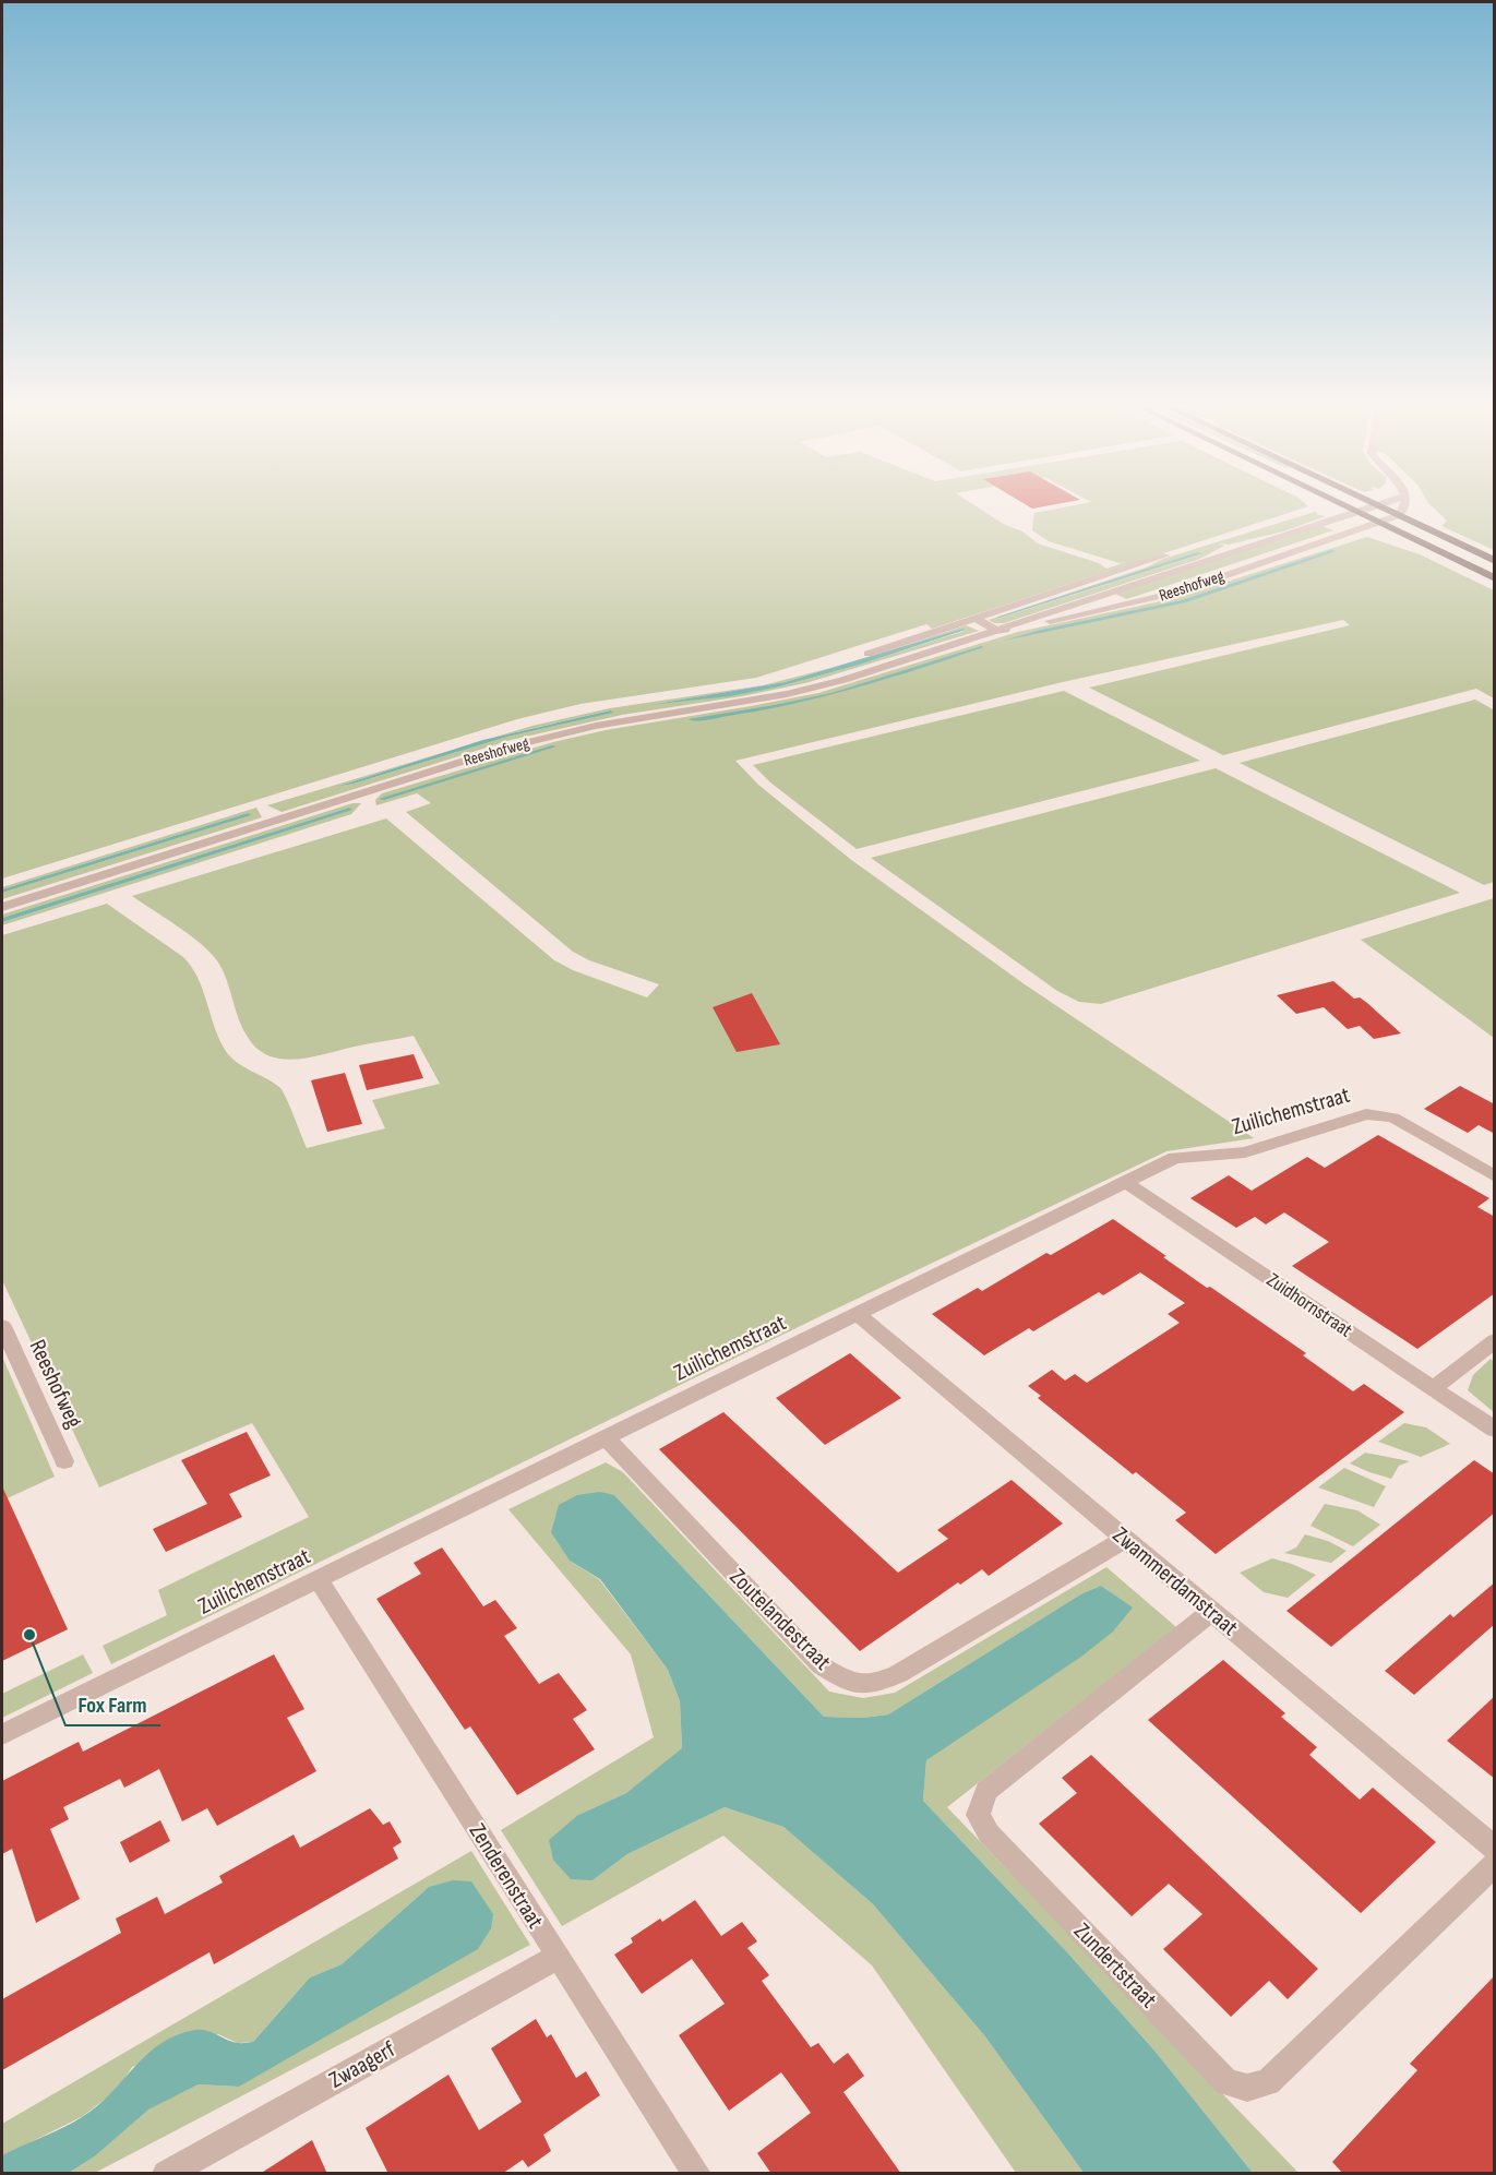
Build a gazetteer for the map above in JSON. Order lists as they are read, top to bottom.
{
  "streets": {
    "street": [
      "Reeshofweg",
      "Zuilichemstraat",
      "Zuidhornstraat",
      "Zwammerdamstraat",
      "Zoutelandestraat",
      "Zenderenstraat",
      "Zundertstraat",
      "Zwaagerf"
    ]
  },
  "crossings": [
    ["Zuilichemstraat", "Zuidhornstraat"],
    ["Zuilichemstraat", "Zwammerdamstraat"],
    ["Zuilichemstraat", "Zoutelandestraat"],
    ["Zuilichemstraat", "Zenderenstraat"],
    ["Zwammerdamstraat", "Zoutelandestraat"],
    ["Zwammerdamstraat", "Zundertstraat"],
    ["Zenderenstraat", "Zwaagerf"]
  ],
  "places": ["Fox Farm"]
}
